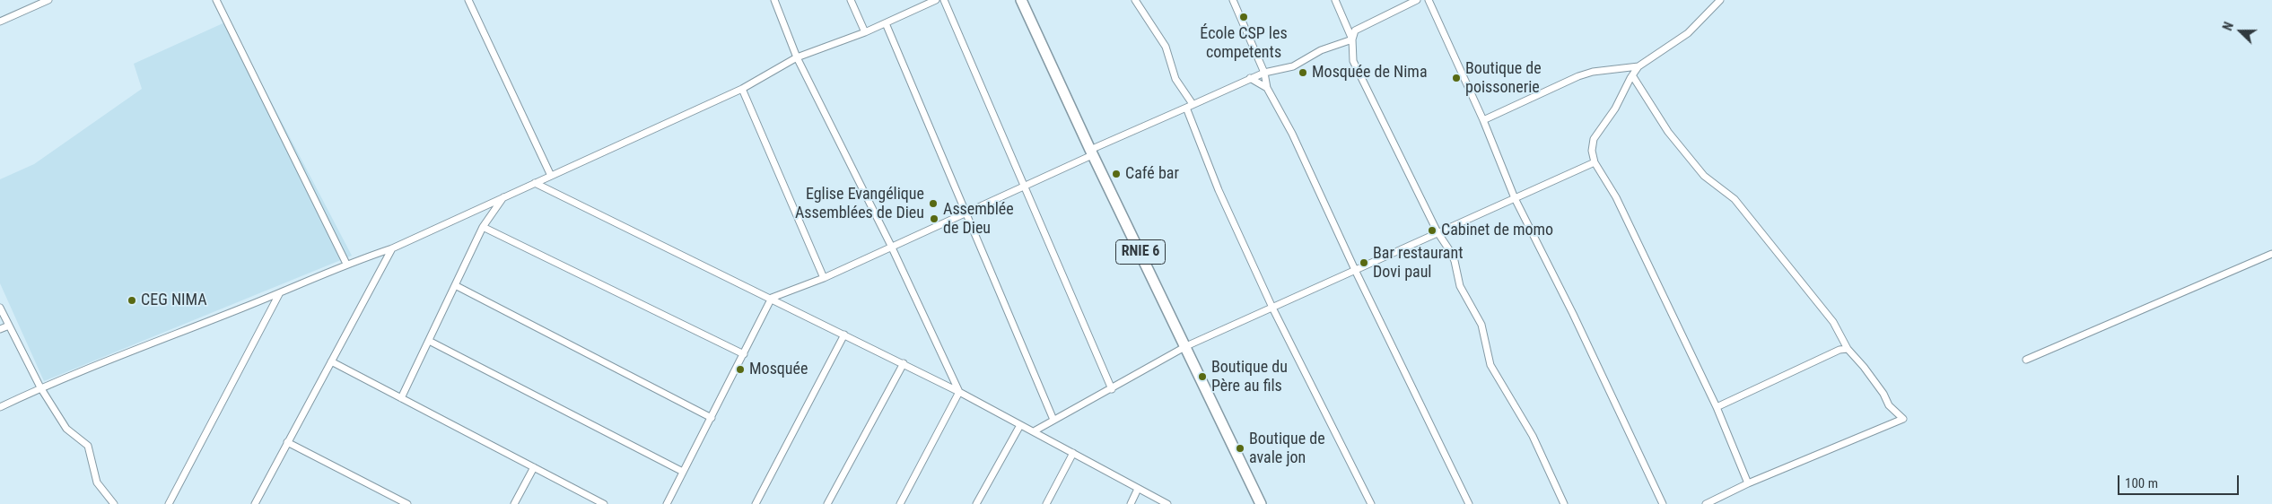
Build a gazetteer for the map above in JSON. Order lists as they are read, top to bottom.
{
  "streets": {
    "main road": ["RNIE 6"]
  },
  "places": [
    "École CSP les competents",
    "Mosquée de Nima",
    "Boutique de poissonerie",
    "Café bar",
    "Eglise Evangélique Assemblées de Dieu",
    "Assemblée de Dieu",
    "Cabinet de momo",
    "Bar restaurant Dovi paul",
    "CEG NIMA",
    "Mosquée",
    "Boutique du Père au fils",
    "Boutique de avale jon"
  ],
  "scale_bar": "100 m",
  "north": "left"
}
